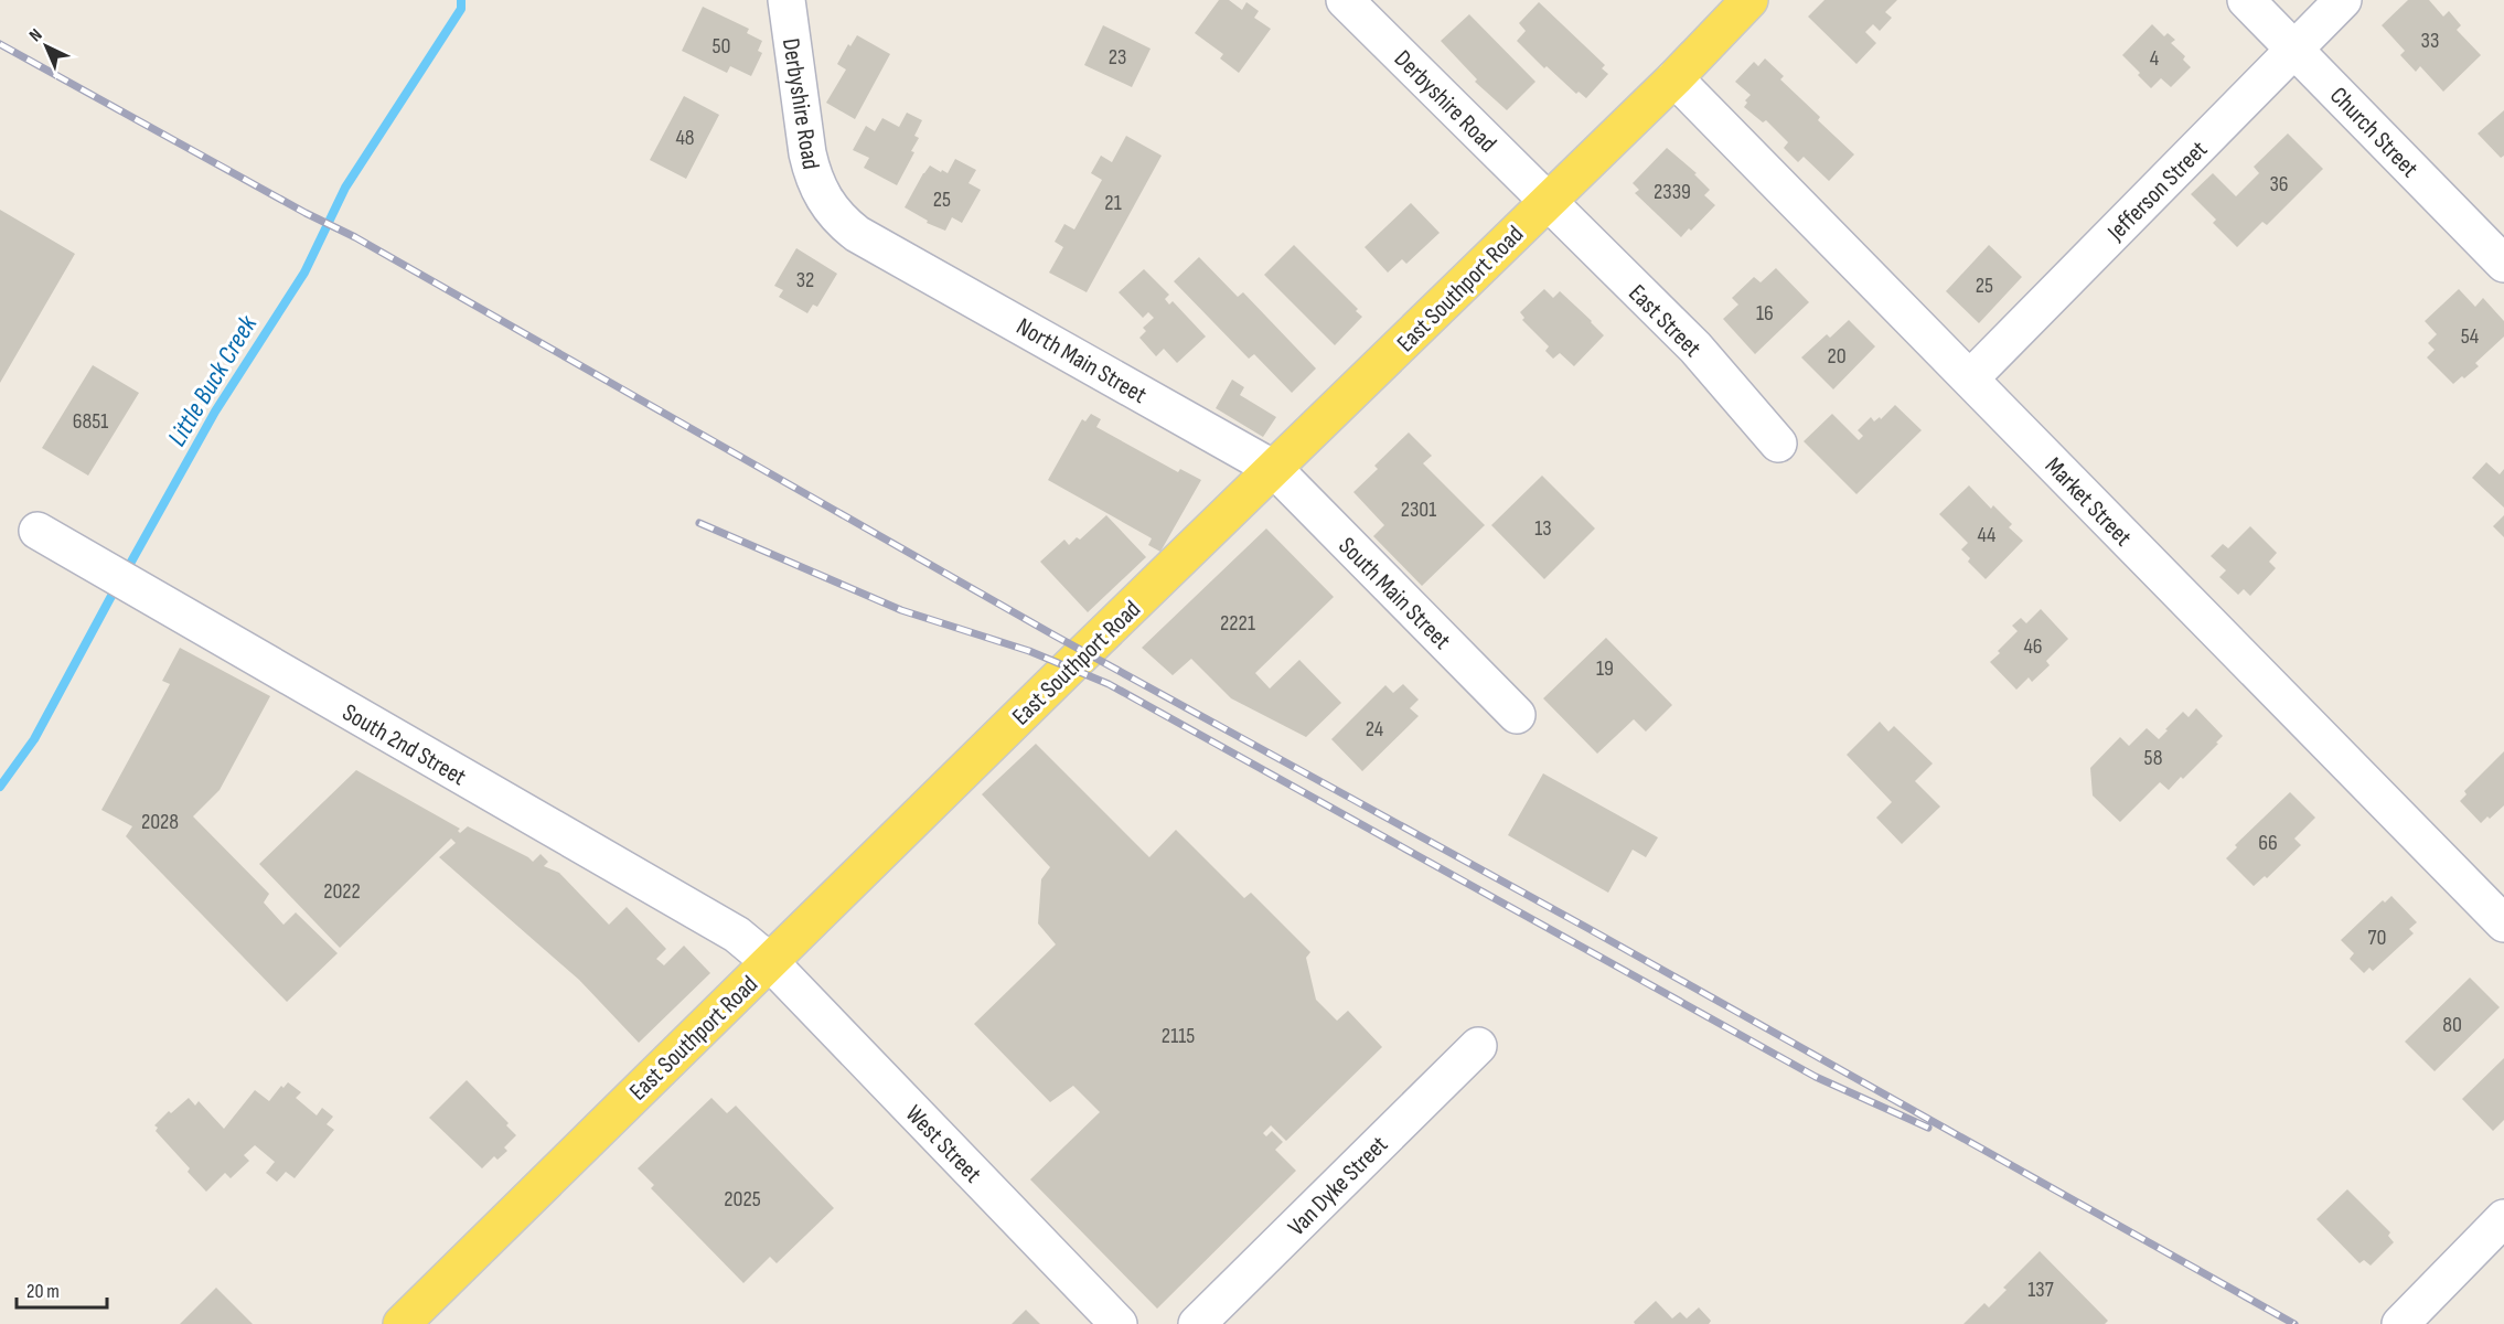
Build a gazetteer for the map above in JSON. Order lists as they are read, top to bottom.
{
  "streets": {
    "main road": ["East Southport Road"],
    "street": [
      "Derbyshire Road",
      "Church Street",
      "Jefferson Street",
      "East Street",
      "North Main Street",
      "Market Street",
      "South Main Street",
      "South 2nd Street",
      "West Street",
      "Van Dyke Street"
    ]
  },
  "crossings": [
    ["Derbyshire Road", "East Southport Road"],
    ["Derbyshire Road", "East Street"],
    ["Derbyshire Road", "North Main Street"],
    ["Church Street", "Jefferson Street"],
    ["Jefferson Street", "Market Street"],
    ["East Southport Road", "East Street"],
    ["East Southport Road", "North Main Street"],
    ["East Southport Road", "Market Street"],
    ["East Southport Road", "South Main Street"],
    ["East Southport Road", "South 2nd Street"],
    ["East Southport Road", "West Street"],
    ["North Main Street", "South Main Street"],
    ["South 2nd Street", "West Street"]
  ],
  "water": ["Little Buck Creek"],
  "house_numbers": [
    "33",
    "50",
    "23",
    "4",
    "48",
    "36",
    "2339",
    "25",
    "21",
    "32",
    "25",
    "16",
    "54",
    "20",
    "6851",
    "2301",
    "13",
    "44",
    "2221",
    "46",
    "19",
    "24",
    "58",
    "2028",
    "66",
    "2022",
    "70",
    "80",
    "2115",
    "2025",
    "137"
  ],
  "scale_bar": "20 m",
  "north": "top left"
}
